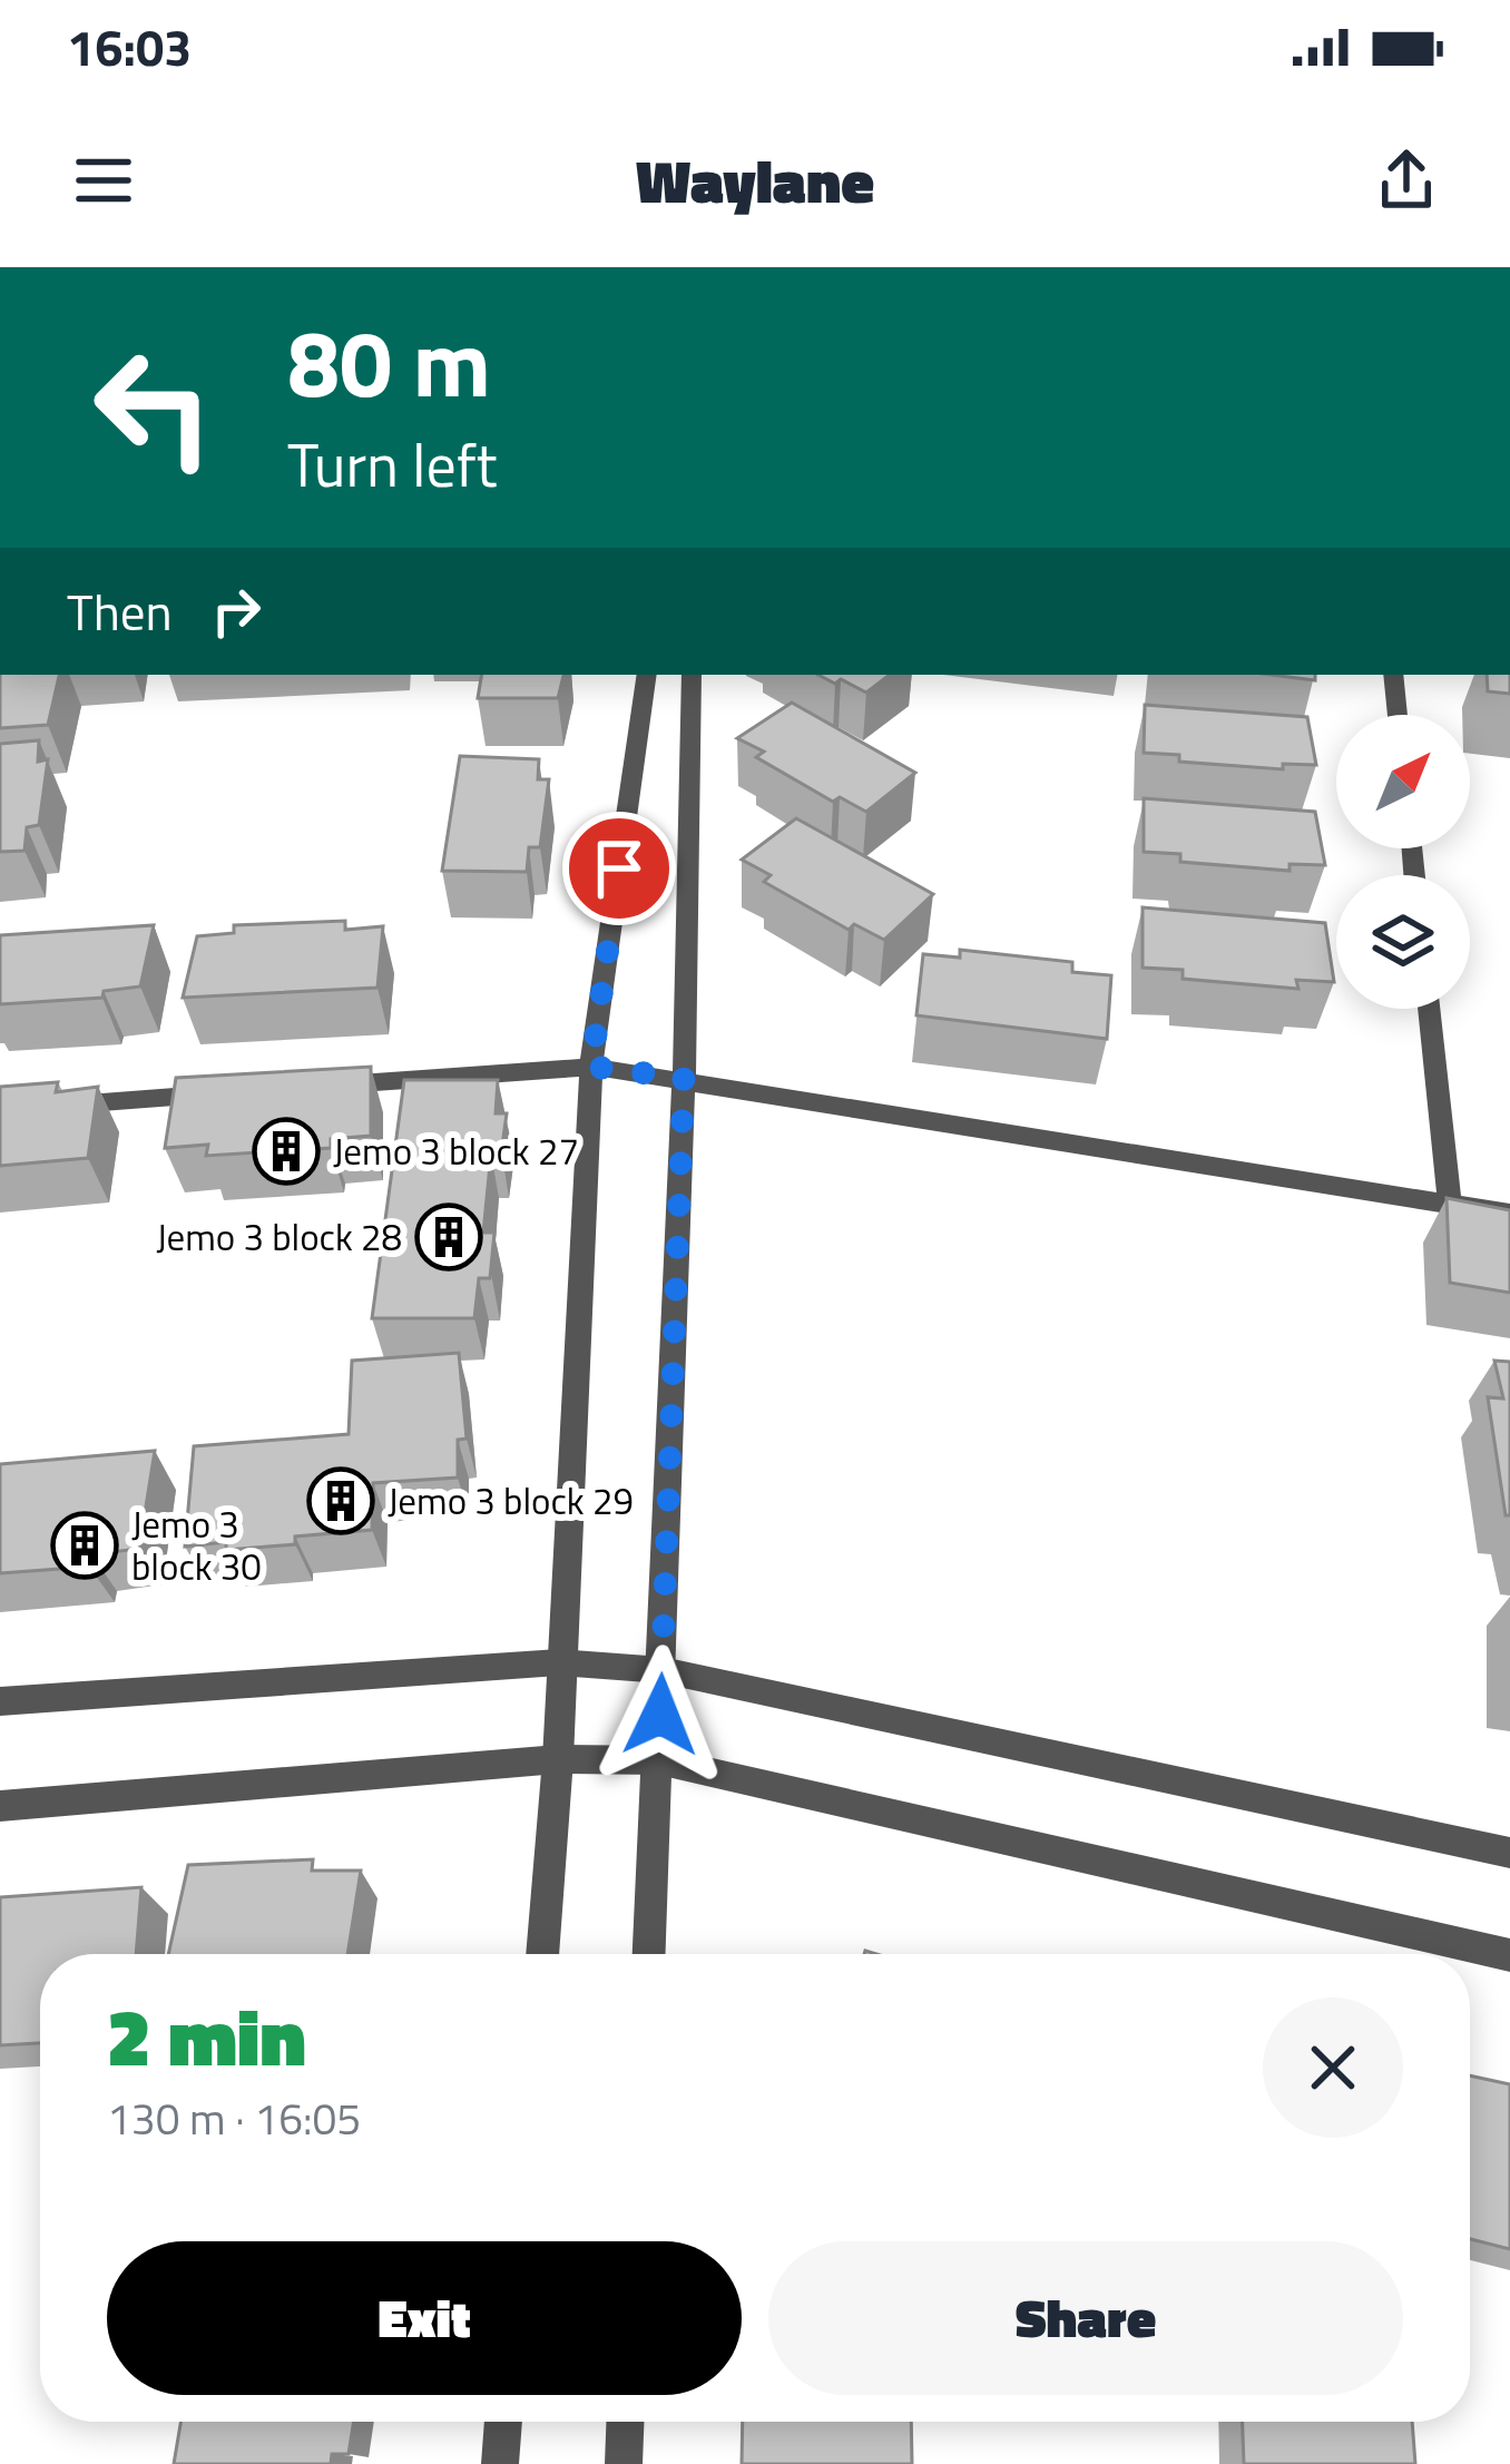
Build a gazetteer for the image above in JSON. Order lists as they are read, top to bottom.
{
  "places": {
    "building": [
      "Jemo 3 block 27",
      "Jemo 3 block 28",
      "Jemo 3 block 29",
      "Jemo 3 block 30"
    ]
  },
  "north": "top right",
  "page": {
    "status": "16:03",
    "header": "Waylane",
    "turn": ["80 m", "Turn left"],
    "then": "Then",
    "heading": ["2 min", "130 m · 16:05"],
    "buttons": ["Exit", "Share"]
  }
}
